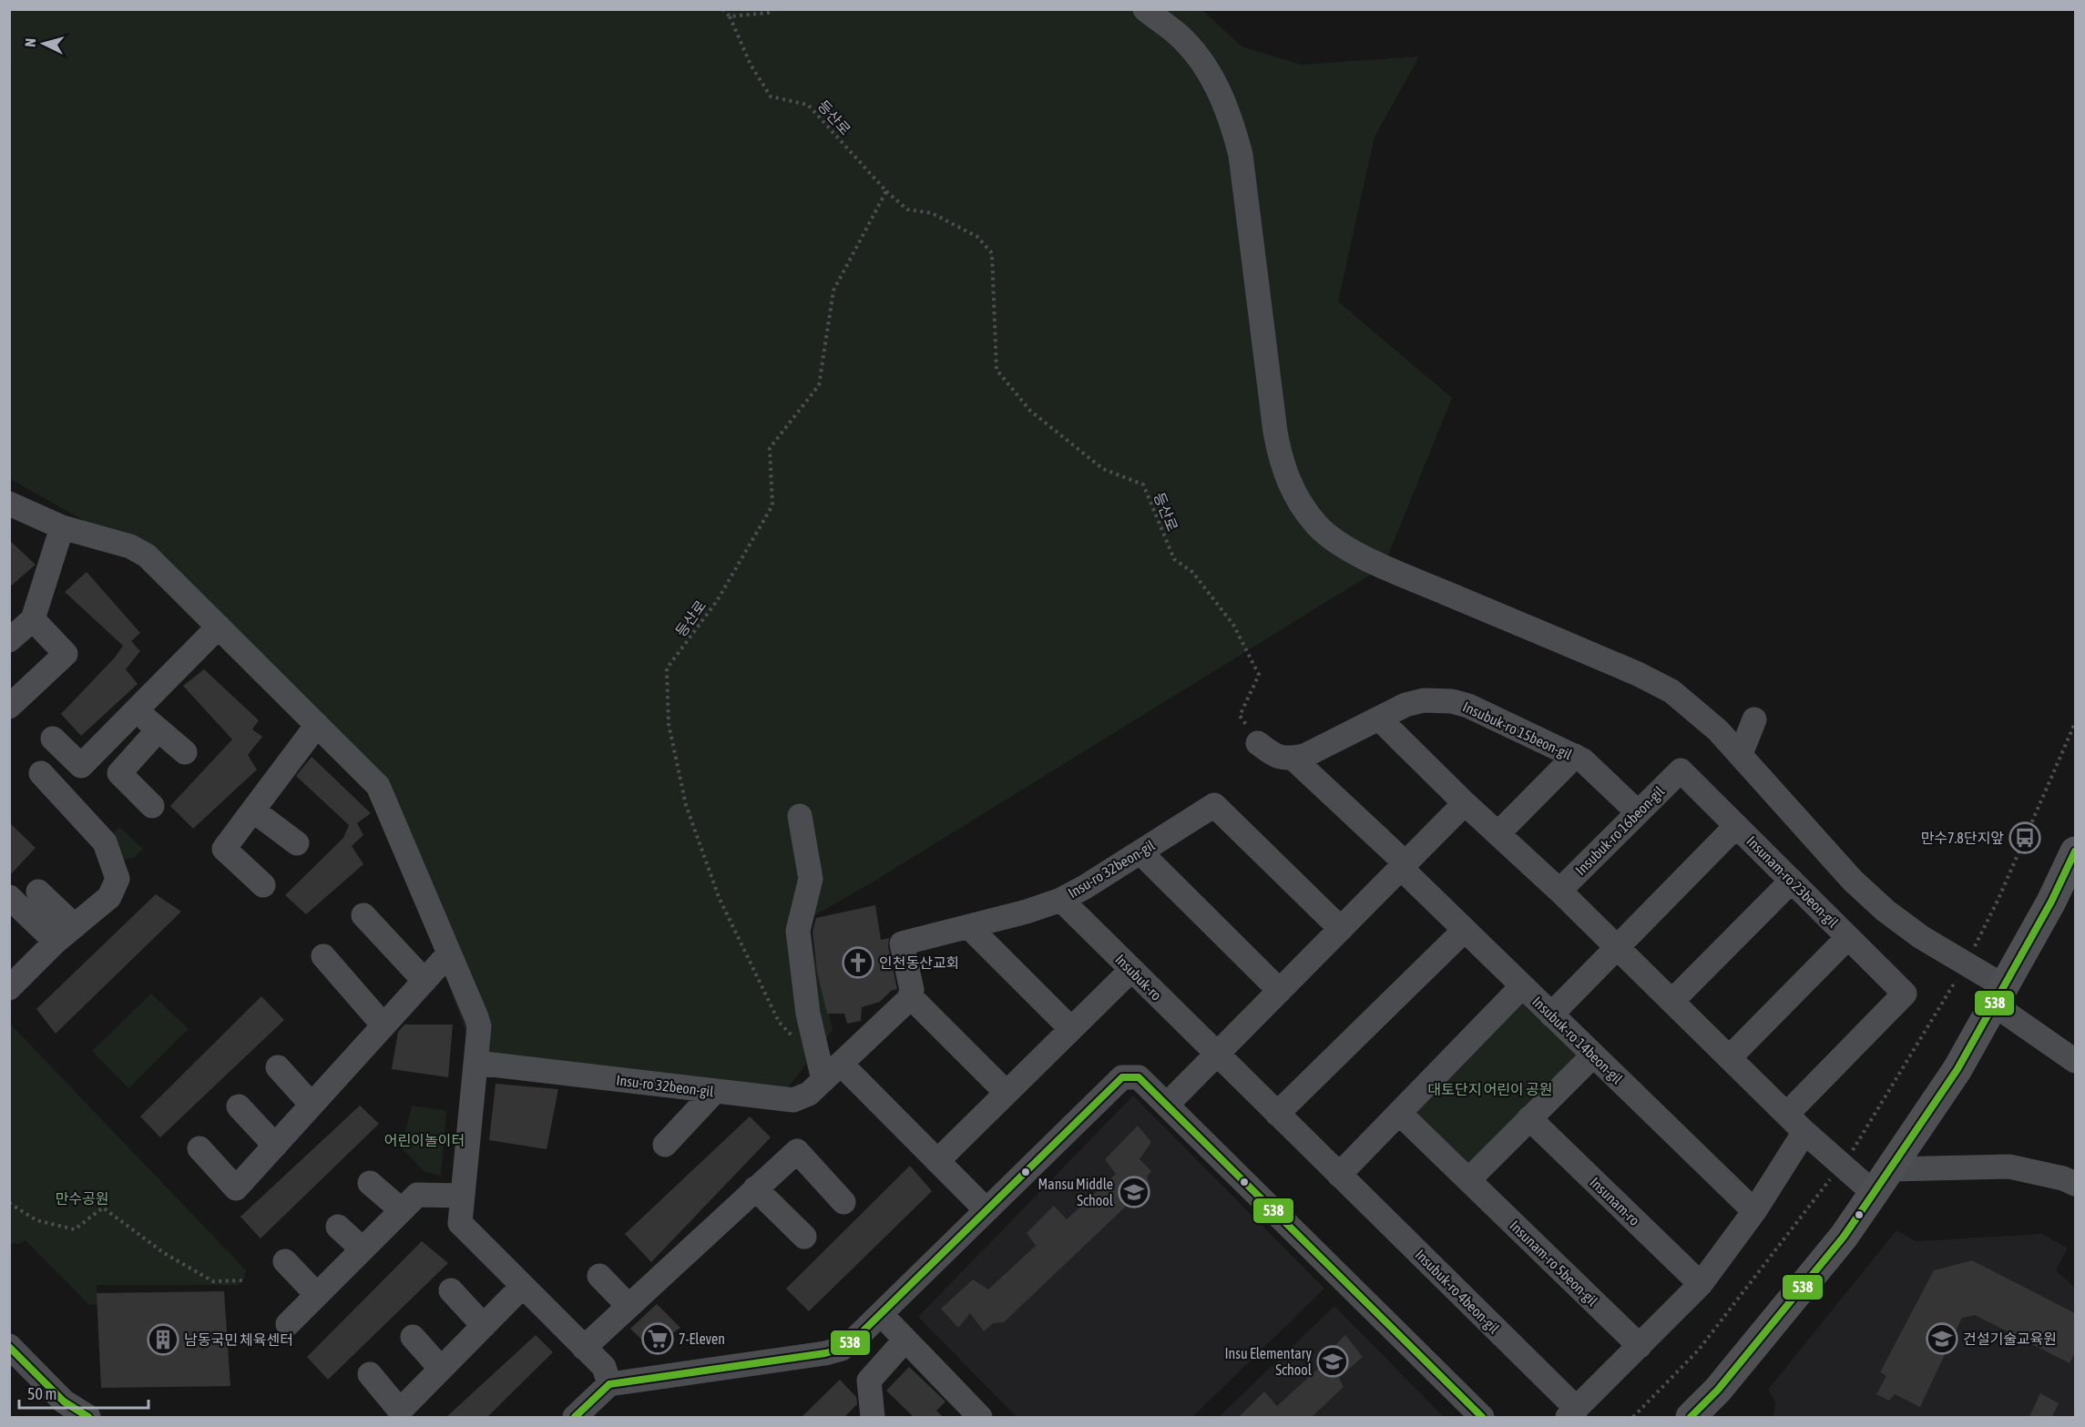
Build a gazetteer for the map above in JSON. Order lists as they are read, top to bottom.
{
  "streets": {
    "street": [
      "Insubuk-ro 15beon-gil",
      "Insubuk-ro 16beon-gil",
      "Insu-ro 32beon-gil",
      "Insunam-ro 23beon-gil",
      "Insubuk-ro",
      "Insubuk-ro 14beon-gil",
      "Insunam-ro",
      "Insunam-ro 5beon-gil",
      "Insubuk-ro 4beon-gil"
    ],
    "path": ["등산로"]
  },
  "crossings": [
    ["등산로", "Insu-ro 32beon-gil"],
    ["Insubuk-ro 15beon-gil", "Insubuk-ro 16beon-gil"],
    ["Insubuk-ro 16beon-gil", "Insunam-ro 23beon-gil"],
    ["Insu-ro 32beon-gil", "Insubuk-ro"],
    ["Insubuk-ro", "Insubuk-ro 4beon-gil"]
  ],
  "parks": ["대토단지 어린이 공원", "어린이놀이터", "만수공원"],
  "places": {
    "bus stop": ["만수7.8단지앞"],
    "church": ["인천동산교회"],
    "school or university": ["Mansu Middle School", "건설기술교육원", "Insu Elementary School"],
    "supermarket": ["7-Eleven"],
    "building": ["남동국민 체육센터"]
  },
  "lines": ["transit line 538"],
  "scale_bar": "50 m",
  "north": "left"
}
